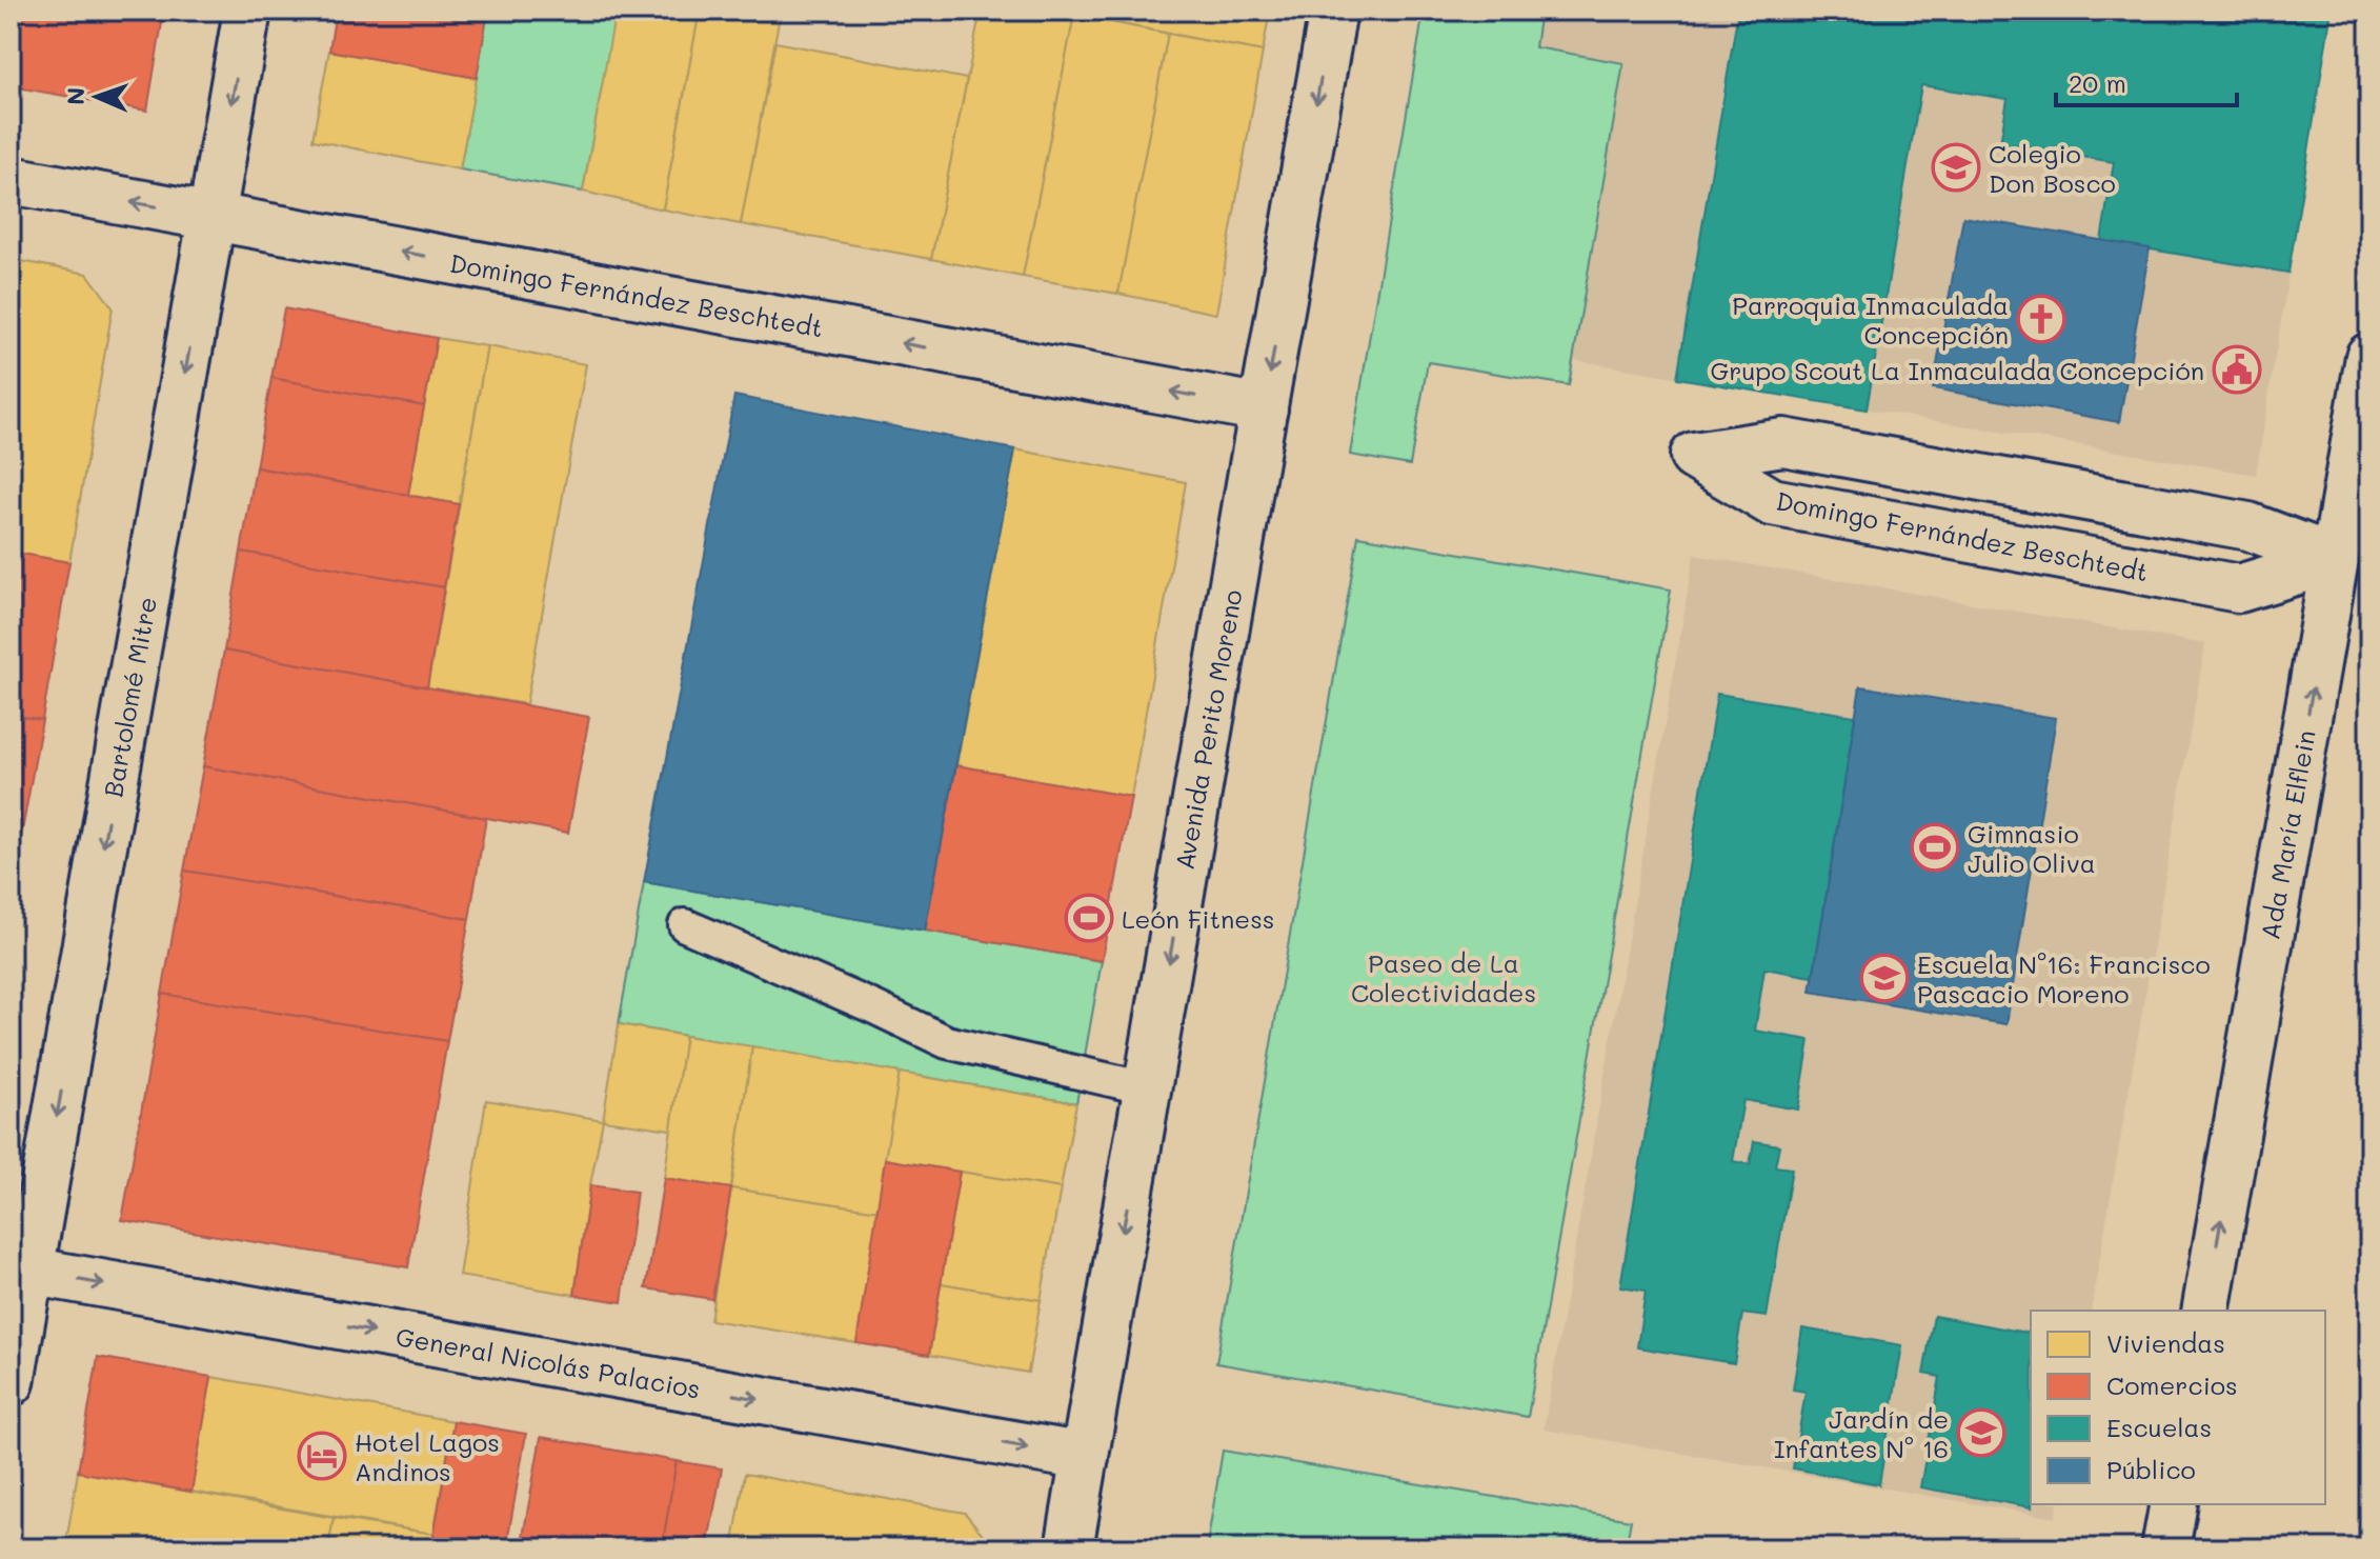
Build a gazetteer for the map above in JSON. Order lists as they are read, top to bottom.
{
  "streets": {
    "street": [
      "Domingo Fernández Beschtedt",
      "Bartolomé Mitre",
      "Avenida Perito Moreno",
      "Ada María Elflein",
      "General Nicolás Palacios"
    ]
  },
  "crossings": [
    ["Domingo Fernández Beschtedt", "Bartolomé Mitre"],
    ["Domingo Fernández Beschtedt", "Avenida Perito Moreno"],
    ["Domingo Fernández Beschtedt", "Ada María Elflein"],
    ["Bartolomé Mitre", "General Nicolás Palacios"],
    ["Avenida Perito Moreno", "General Nicolás Palacios"]
  ],
  "one_way": [
    "Domingo Fernández Beschtedt",
    "Bartolomé Mitre",
    "Avenida Perito Moreno",
    "Ada María Elflein",
    "General Nicolás Palacios"
  ],
  "parks": ["Paseo de La Colectividades"],
  "places": {
    "school or university": ["Colegio Don Bosco", "Escuela N°16: Francisco Pascacio Moreno", "Jardín de Infantes N° 16"],
    "church": ["Parroquia Inmaculada Concepción"],
    "public building": ["Grupo Scout La Inmaculada Concepción"],
    "sports": ["Gimnasio Julio Oliva", "León Fitness"],
    "hotel": ["Hotel Lagos Andinos"]
  },
  "legend": [
    "Viviendas",
    "Comercios",
    "Escuelas",
    "Público"
  ],
  "scale_bar": "20 m",
  "north": "left"
}
